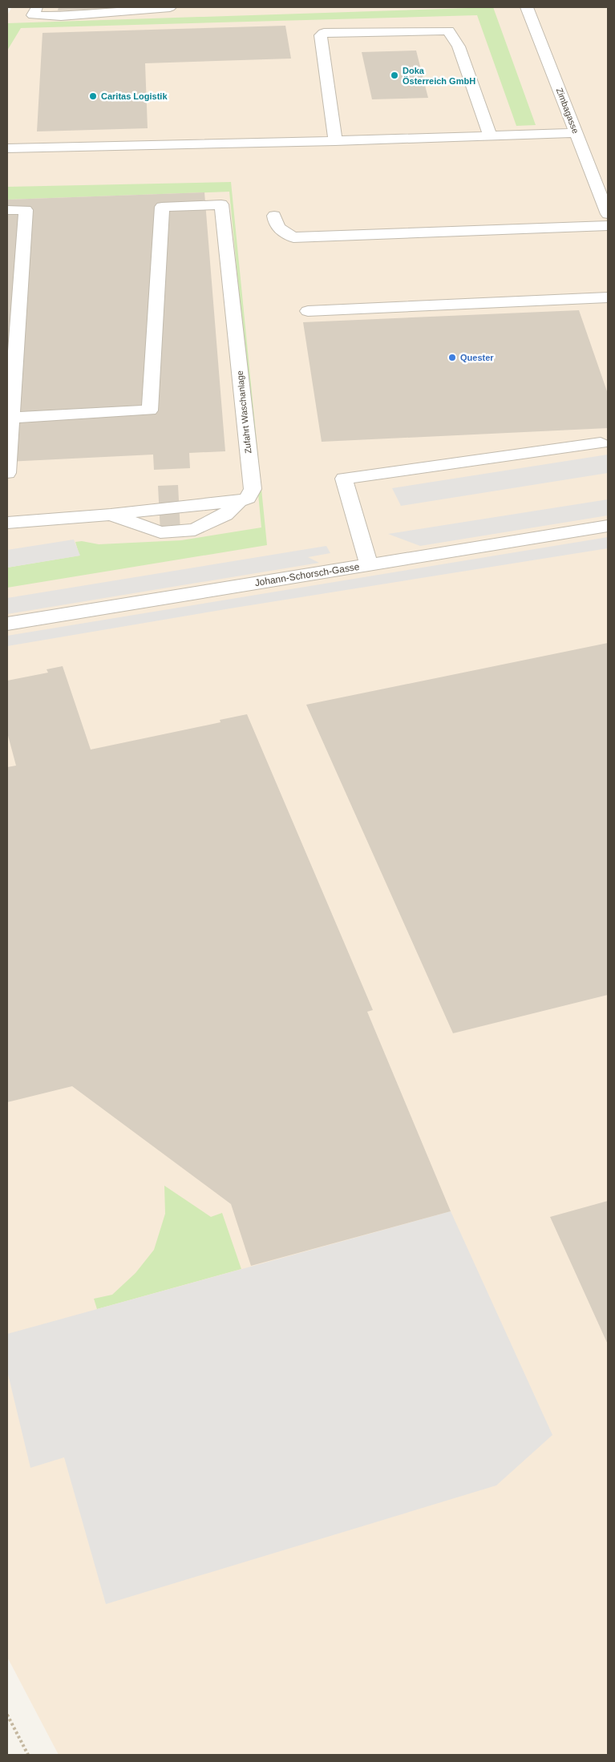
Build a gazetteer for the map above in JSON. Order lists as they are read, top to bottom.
{
  "streets": {
    "street": ["Zimbagasse", "Zufahrt Waschanlage", "Johann-Schorsch-Gasse"]
  },
  "places": ["Doka Österreich GmbH", "Caritas Logistik", "Quester"]
}
